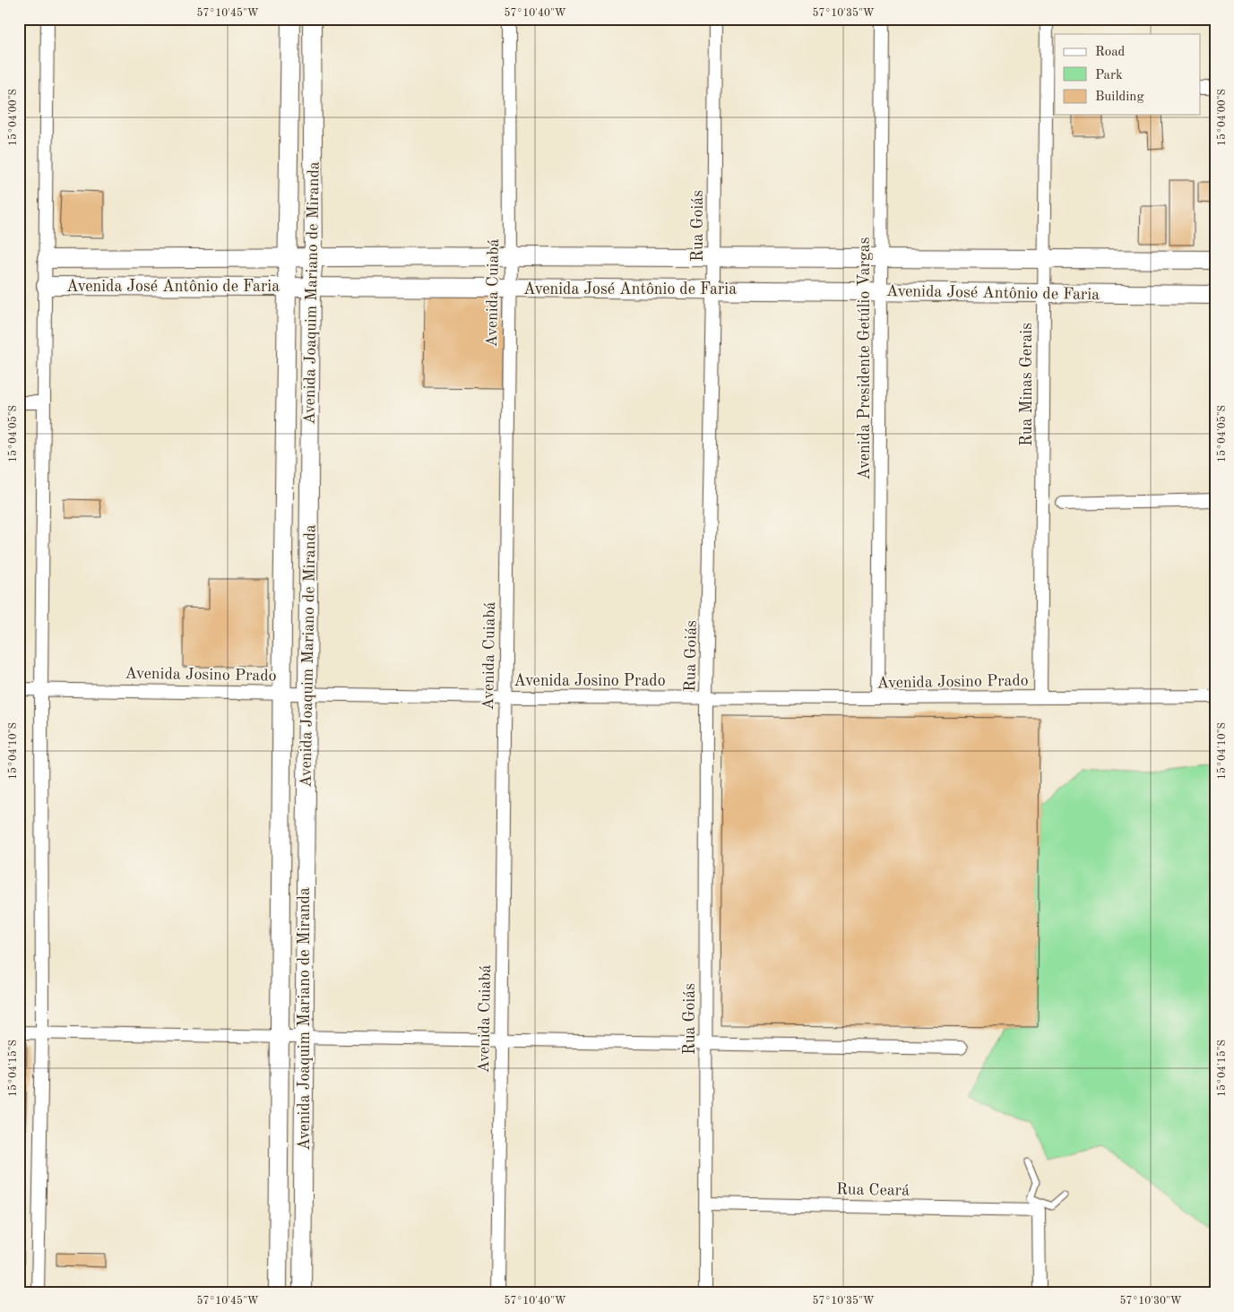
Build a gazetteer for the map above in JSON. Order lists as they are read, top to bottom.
{
  "streets": {
    "street": [
      "Rua Goiás",
      "Avenida José Antônio de Faria",
      "Avenida Joaquim Mariano de Miranda",
      "Avenida Cuiabá",
      "Avenida Presidente Getúlio Vargas",
      "Rua Minas Gerais",
      "Avenida Josino Prado",
      "Rua Ceará"
    ]
  },
  "crossings": [
    ["Rua Goiás", "Avenida José Antônio de Faria"],
    ["Rua Goiás", "Avenida Josino Prado"],
    ["Rua Goiás", "Rua Ceará"],
    ["Avenida José Antônio de Faria", "Avenida Joaquim Mariano de Miranda"],
    ["Avenida José Antônio de Faria", "Avenida Cuiabá"],
    ["Avenida José Antônio de Faria", "Avenida Presidente Getúlio Vargas"],
    ["Avenida José Antônio de Faria", "Rua Minas Gerais"],
    ["Avenida Joaquim Mariano de Miranda", "Avenida Josino Prado"],
    ["Avenida Cuiabá", "Avenida Josino Prado"],
    ["Avenida Presidente Getúlio Vargas", "Avenida Josino Prado"],
    ["Rua Minas Gerais", "Avenida Josino Prado"]
  ],
  "legend": ["Road", "Park", "Building"],
  "coordinates": [
    "57°10'45\"W",
    "57°10'40\"W",
    "57°10'35\"W",
    "15°04'00\"S",
    "15°04'05\"S",
    "15°04'10\"S",
    "15°04'15\"S",
    "57°10'30\"W"
  ]
}
